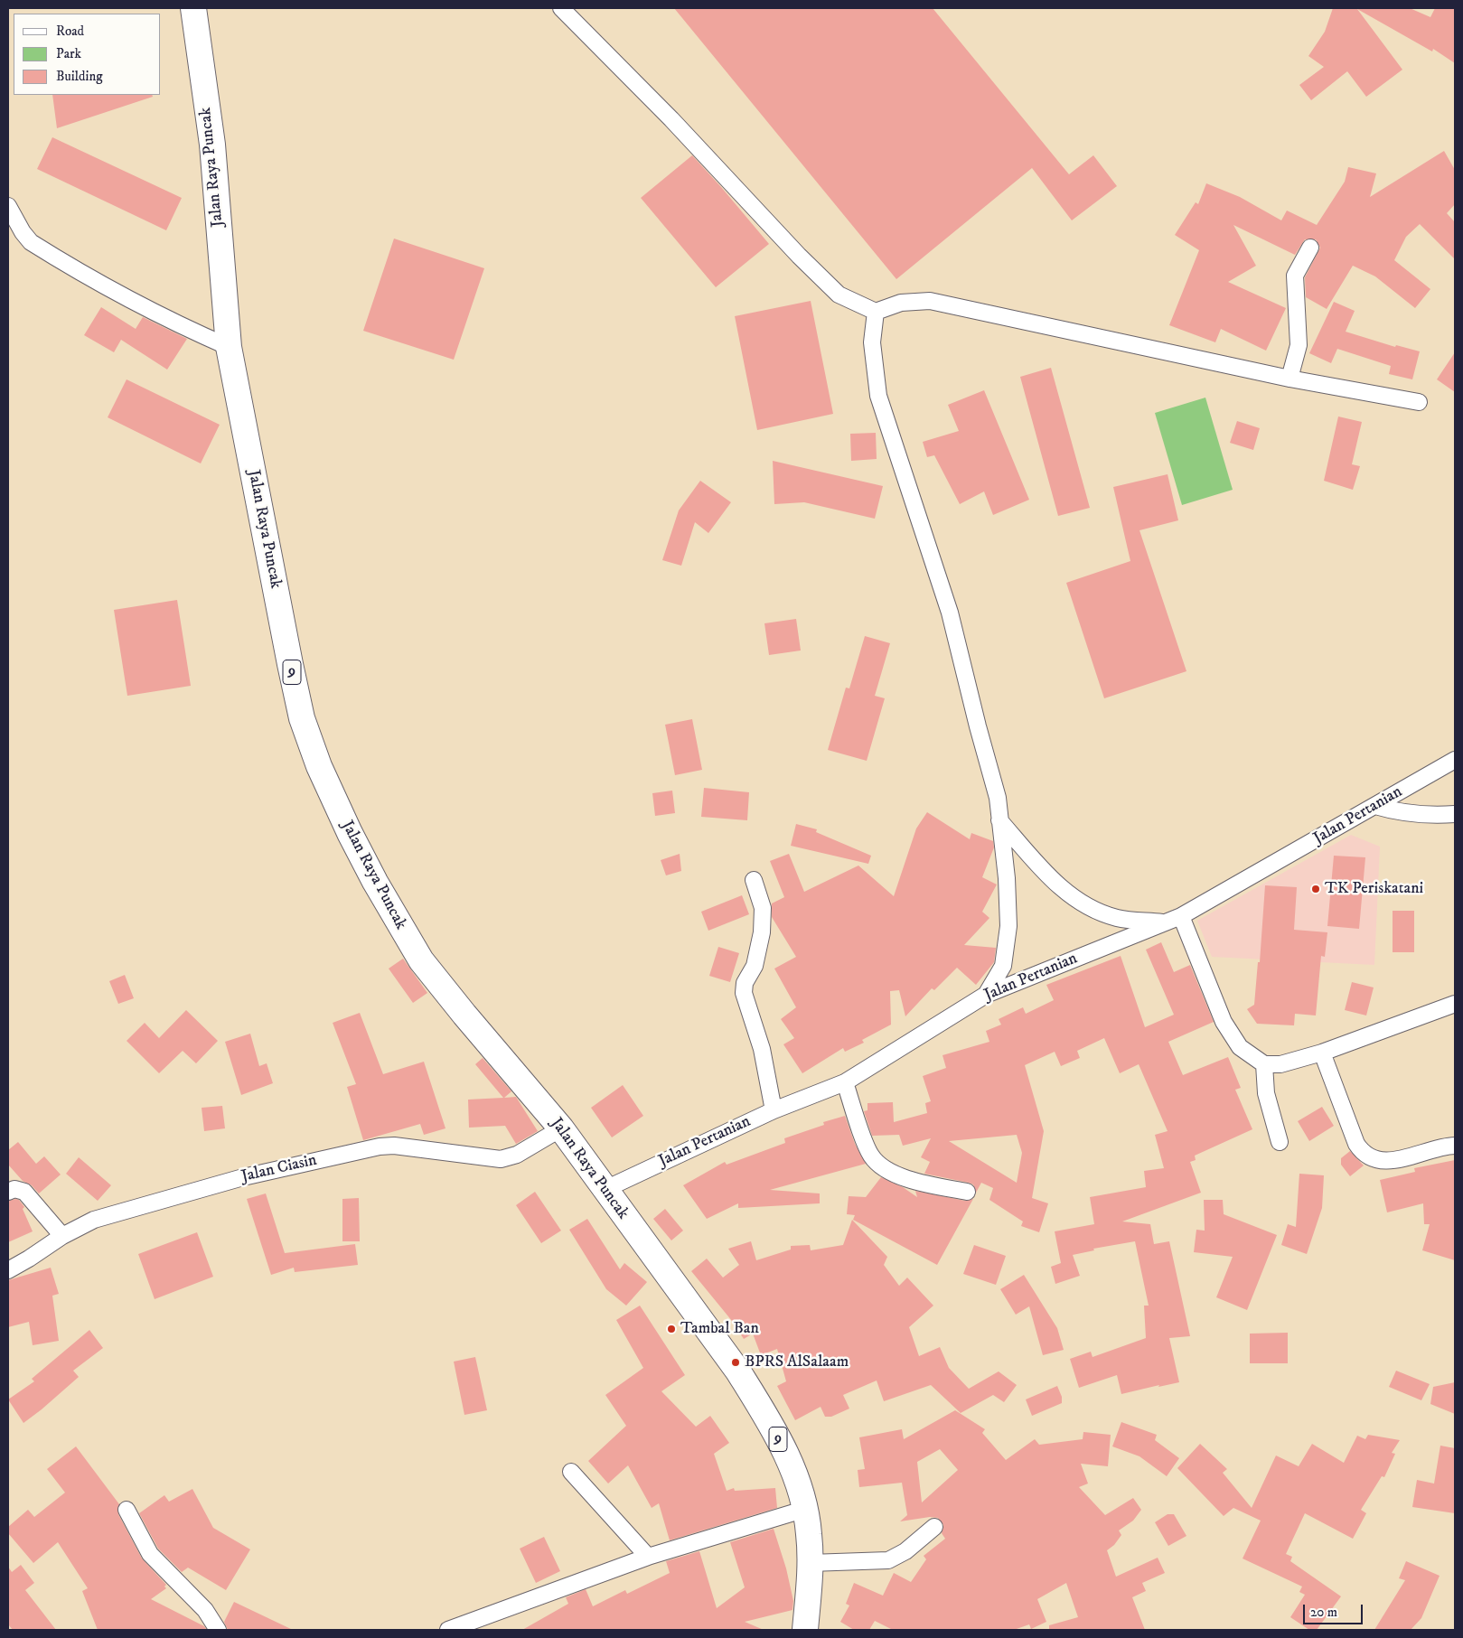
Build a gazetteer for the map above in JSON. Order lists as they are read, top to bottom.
{
  "streets": {
    "highway": ["Jalan Raya Puncak", "9"],
    "street": ["Jalan Pertanian", "Jalan Ciasin"]
  },
  "crossings": [
    ["Jalan Raya Puncak", "Jalan Pertanian"],
    ["Jalan Raya Puncak", "Jalan Ciasin"]
  ],
  "places": ["TK Periskatani", "Tambal Ban", "BPRS AlSalaam"],
  "legend": ["Road", "Park", "Building"],
  "scale_bar": "20 m"
}
